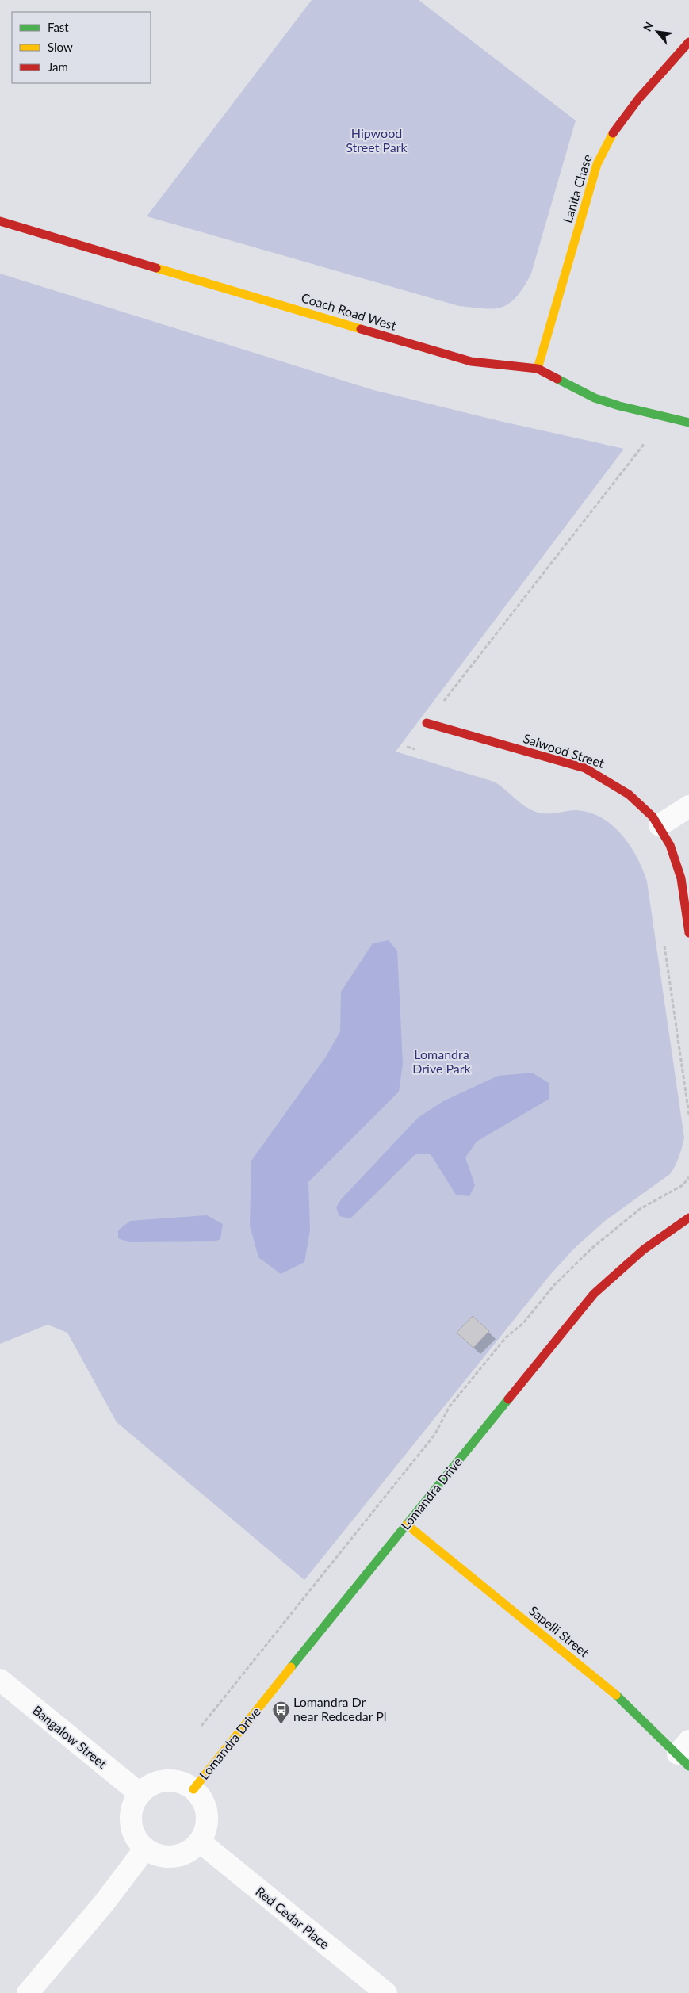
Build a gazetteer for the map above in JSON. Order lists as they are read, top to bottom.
{
  "streets": {
    "street": [
      "Lanita Chase",
      "Coach Road West",
      "Salwood Street",
      "Lomandra Drive",
      "Sapelli Street",
      "Bangalow Street",
      "Red Cedar Place"
    ]
  },
  "crossings": [
    ["Lanita Chase", "Coach Road West"],
    ["Lomandra Drive", "Sapelli Street"],
    ["Lomandra Drive", "Bangalow Street"],
    ["Lomandra Drive", "Red Cedar Place"],
    ["Bangalow Street", "Red Cedar Place"]
  ],
  "parks": ["Hipwood Street Park", "Lomandra Drive Park"],
  "places": {
    "bus stop": ["Lomandra Dr near Redcedar Pl"]
  },
  "legend": ["Fast", "Slow", "Jam"],
  "north": "top left"
}
